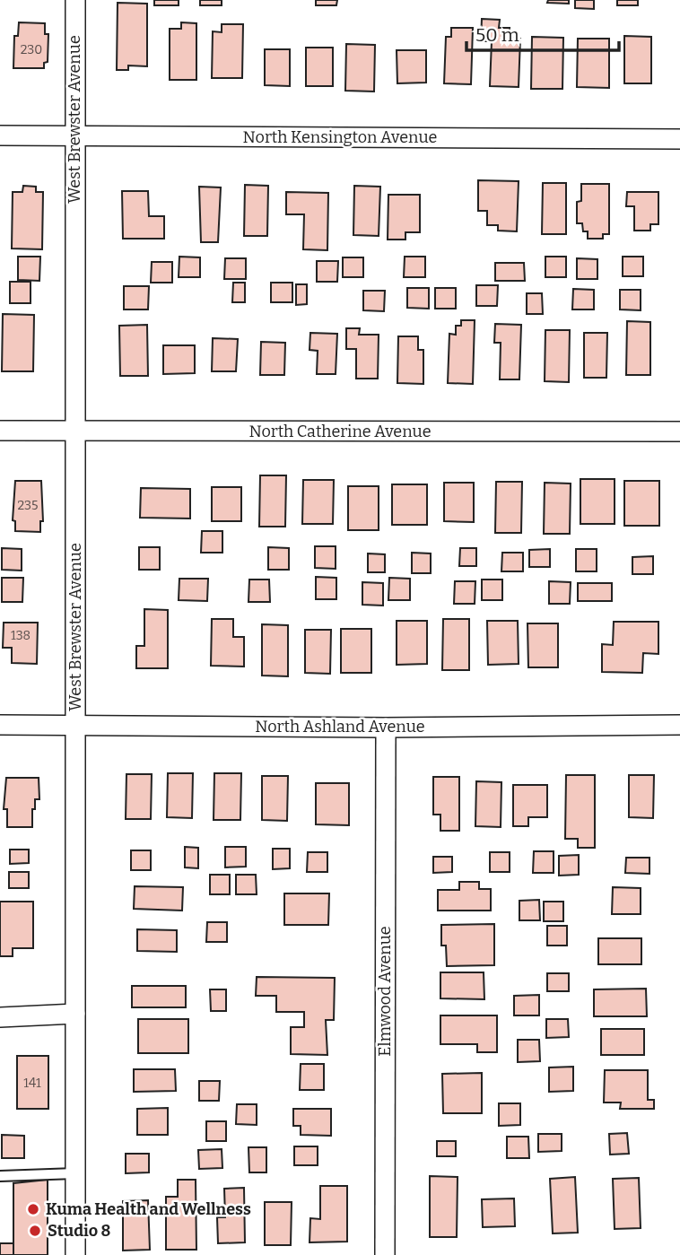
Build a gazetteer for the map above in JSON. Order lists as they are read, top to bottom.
{
  "streets": {
    "street": [
      "West Brewster Avenue",
      "North Kensington Avenue",
      "North Catherine Avenue",
      "North Ashland Avenue",
      "Elmwood Avenue"
    ]
  },
  "crossings": [
    ["West Brewster Avenue", "North Kensington Avenue"],
    ["West Brewster Avenue", "North Catherine Avenue"],
    ["West Brewster Avenue", "North Ashland Avenue"],
    ["North Ashland Avenue", "Elmwood Avenue"]
  ],
  "places": ["Kuma Health and Wellness", "Studio 8"],
  "house_numbers": [
    "230",
    "235",
    "138",
    "141"
  ],
  "scale_bar": "50 m"
}
